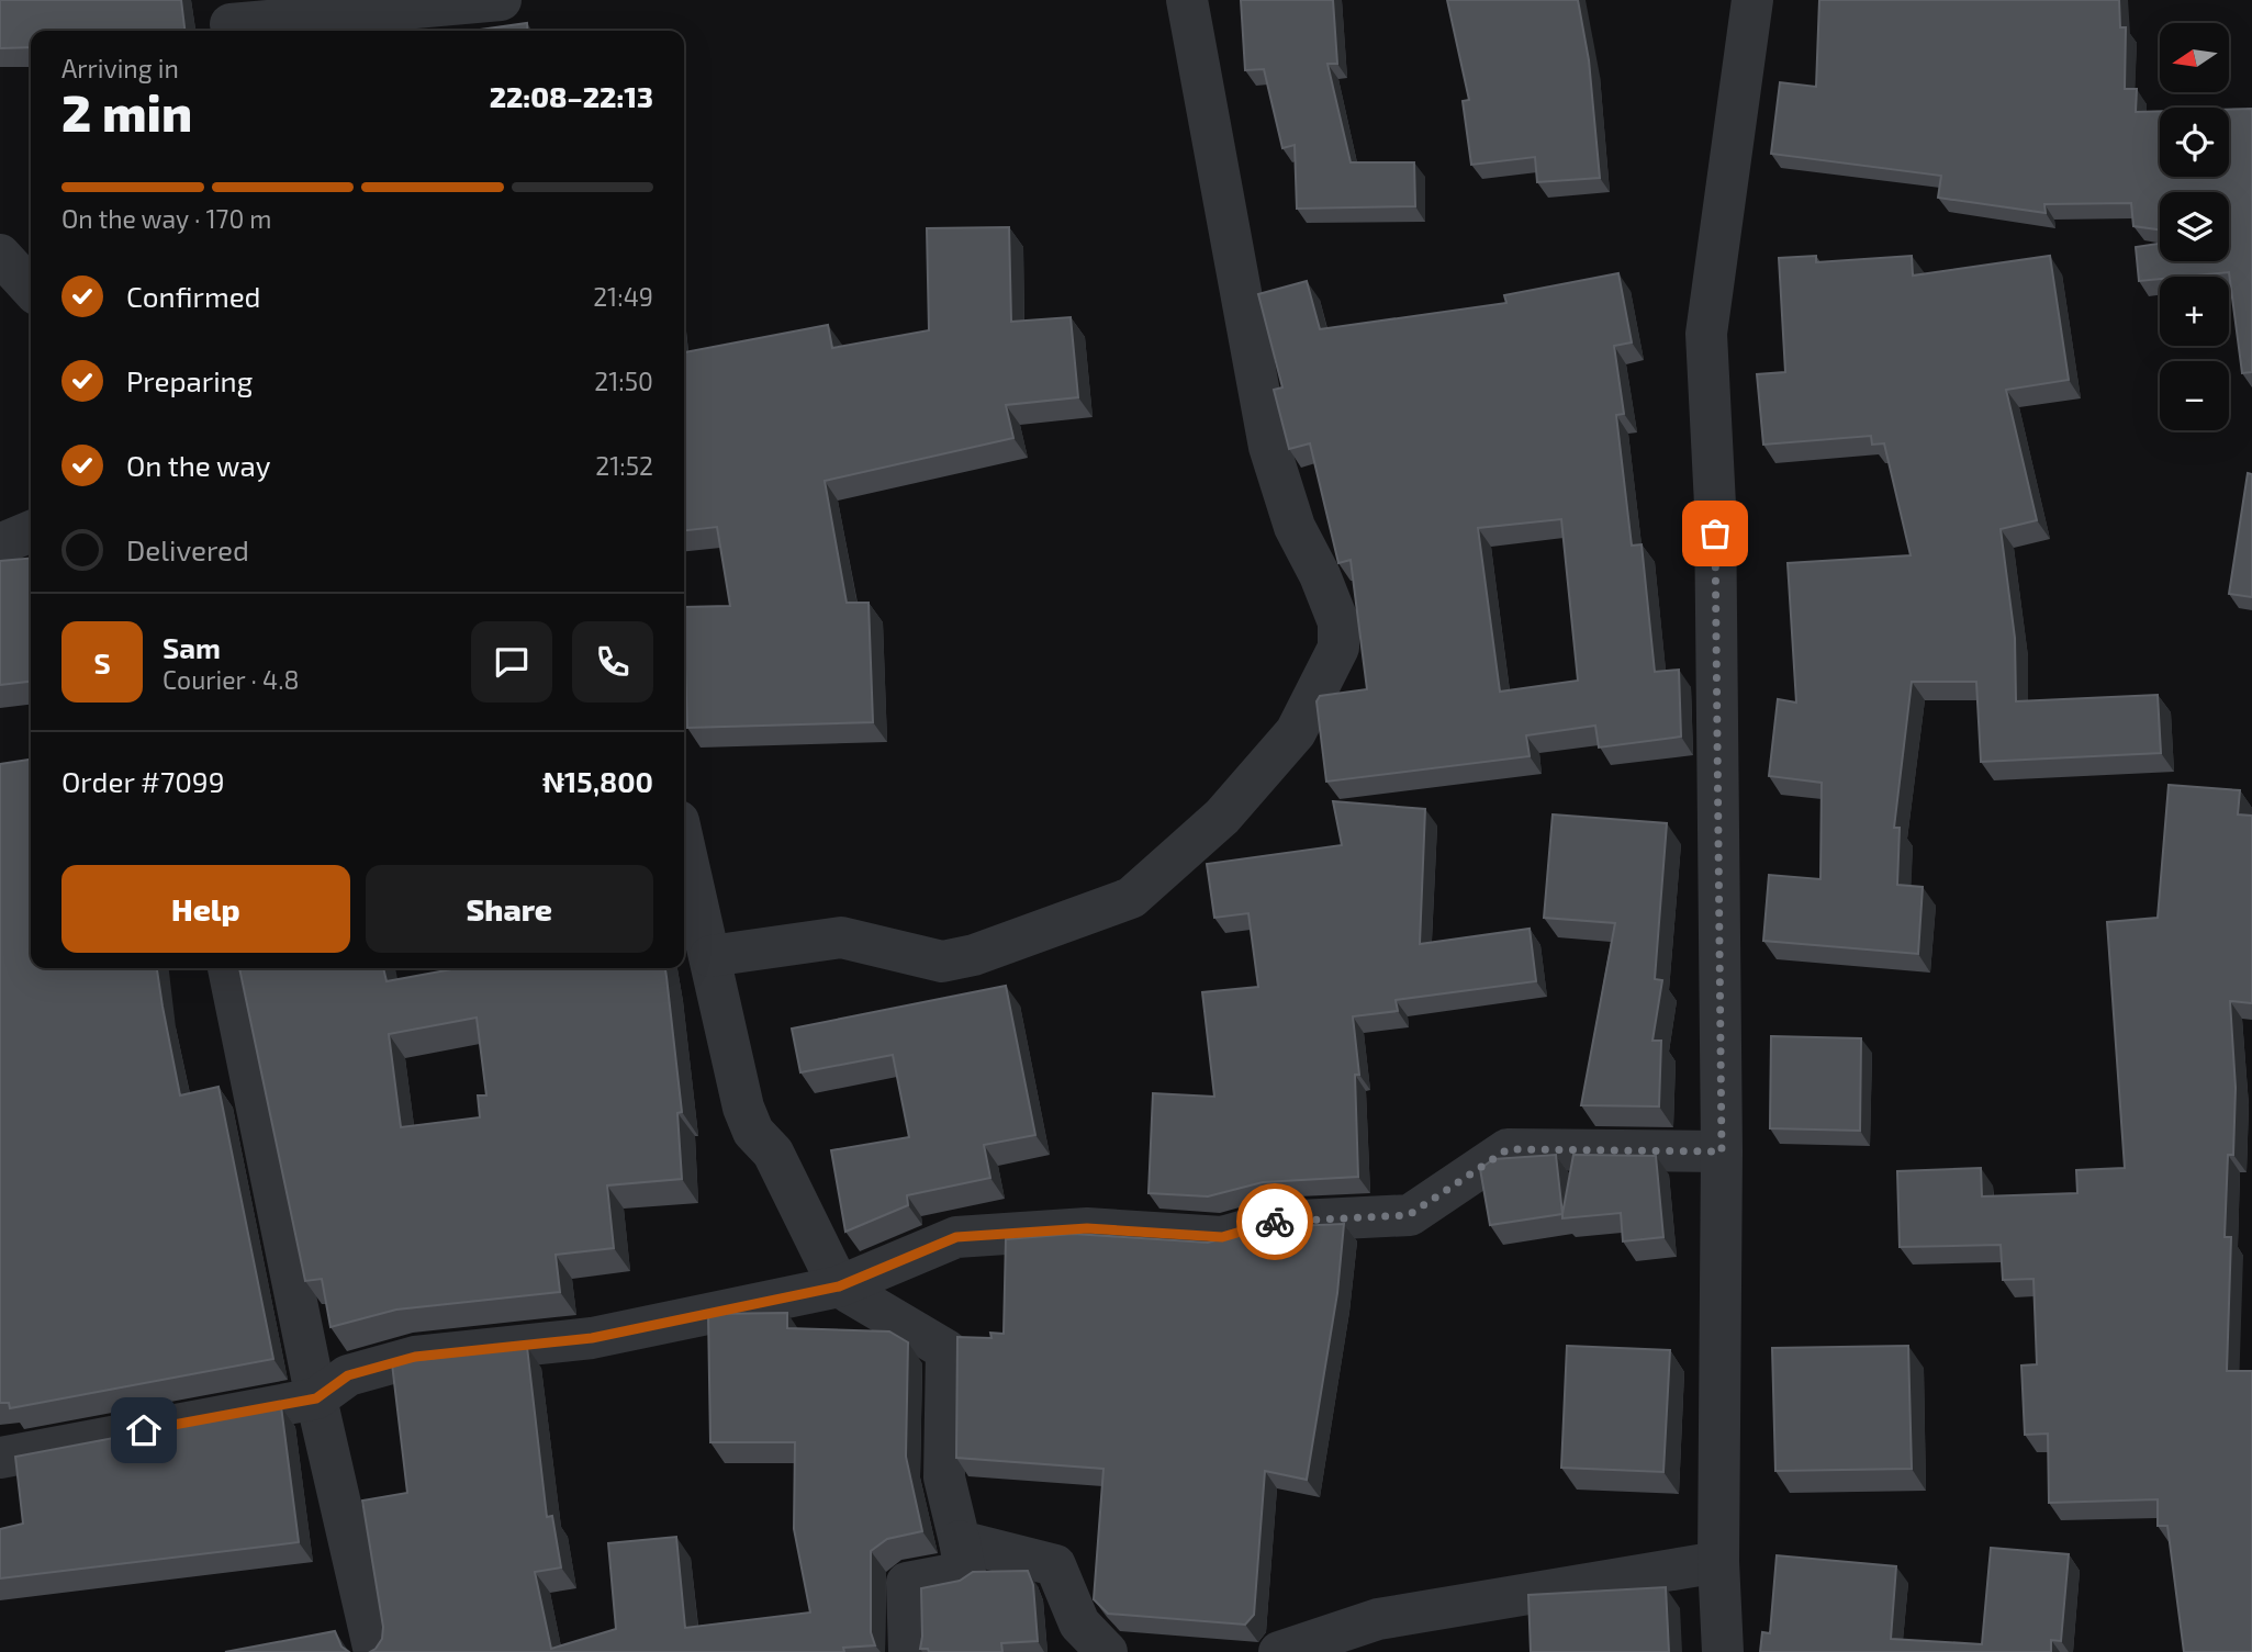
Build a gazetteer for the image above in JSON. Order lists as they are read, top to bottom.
{
  "north": "left",
  "page": {
    "map_buttons": ["+", "−"],
    "heading": ["2 min", "Arriving in", "22:08–22:13"],
    "panel": [
      "Sam",
      "Courier · 4.8",
      "Order #7099",
      "₦15,800"
    ],
    "bar": "On the way · 170 m",
    "list": [
      ["Confirmed", "21:49"],
      ["Preparing", "21:50"],
      ["On the way", "21:52"],
      "Delivered"
    ],
    "round": "S",
    "buttons": ["Help", "Share"]
  }
}
